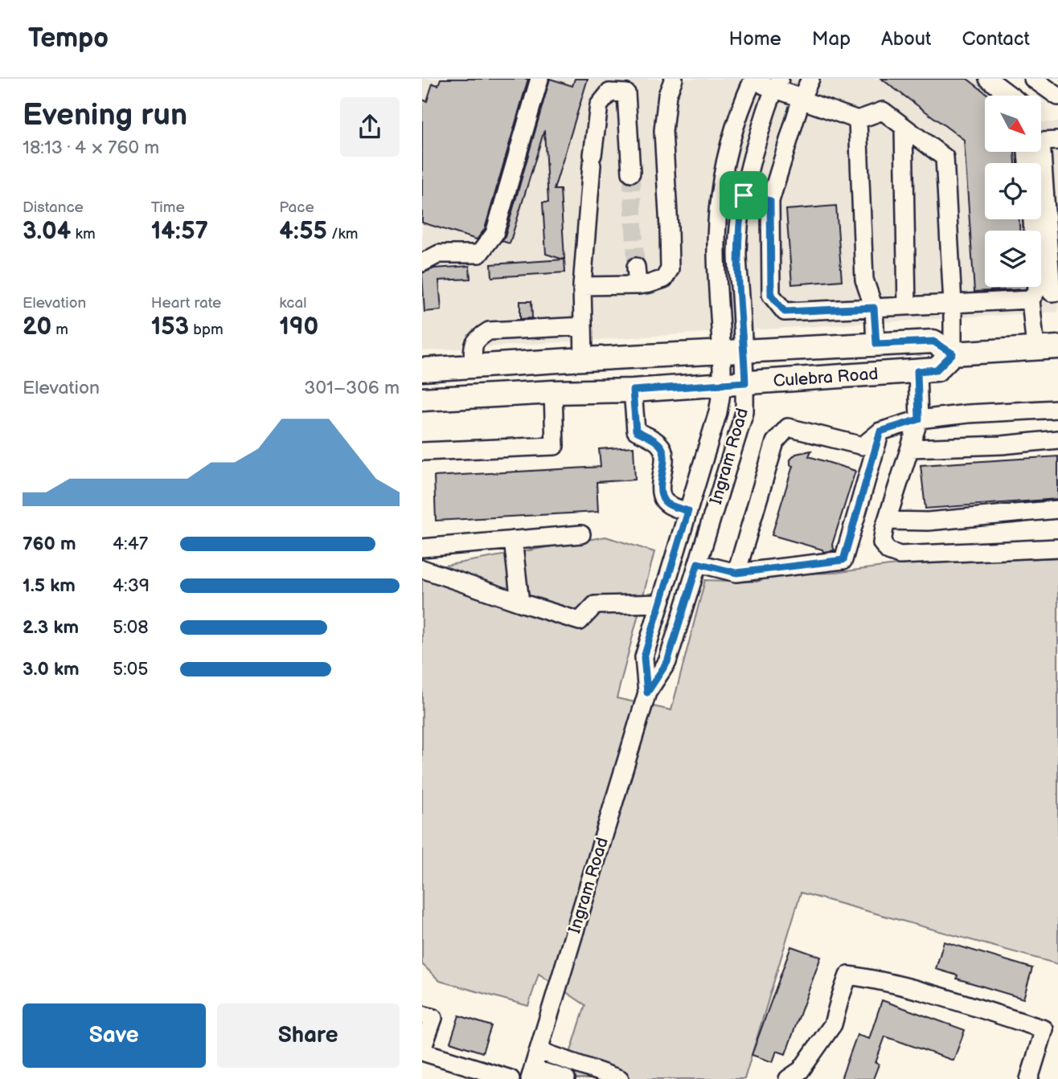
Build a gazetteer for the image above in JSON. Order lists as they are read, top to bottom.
{
  "streets": {
    "main road": ["Culebra Road"],
    "street": ["Ingram Road"]
  },
  "crossings": [
    ["Culebra Road", "Ingram Road"]
  ],
  "north": "bottom right",
  "page": {
    "header": "Tempo",
    "nav": [
      "Home",
      "Map",
      "About",
      "Contact"
    ],
    "heading": ["Evening run", "18:13 · 4 × 760 m"],
    "stats": [
      ["Distance", "3.04 km"],
      ["Time", "14:57"],
      ["Pace", "4:55 /km"],
      ["Elevation", "20 m"],
      ["Heart rate", "153 bpm"],
      ["kcal", "190"]
    ],
    "chart": ["Elevation", "301–306 m"],
    "list": [
      {
        "name": "760 m",
        "note": "4:47"
      },
      {
        "name": "1.5 km",
        "note": "4:39"
      },
      {
        "name": "2.3 km",
        "note": "5:08"
      },
      {
        "name": "3.0 km",
        "note": "5:05"
      }
    ],
    "buttons": ["Save", "Share"]
  }
}
